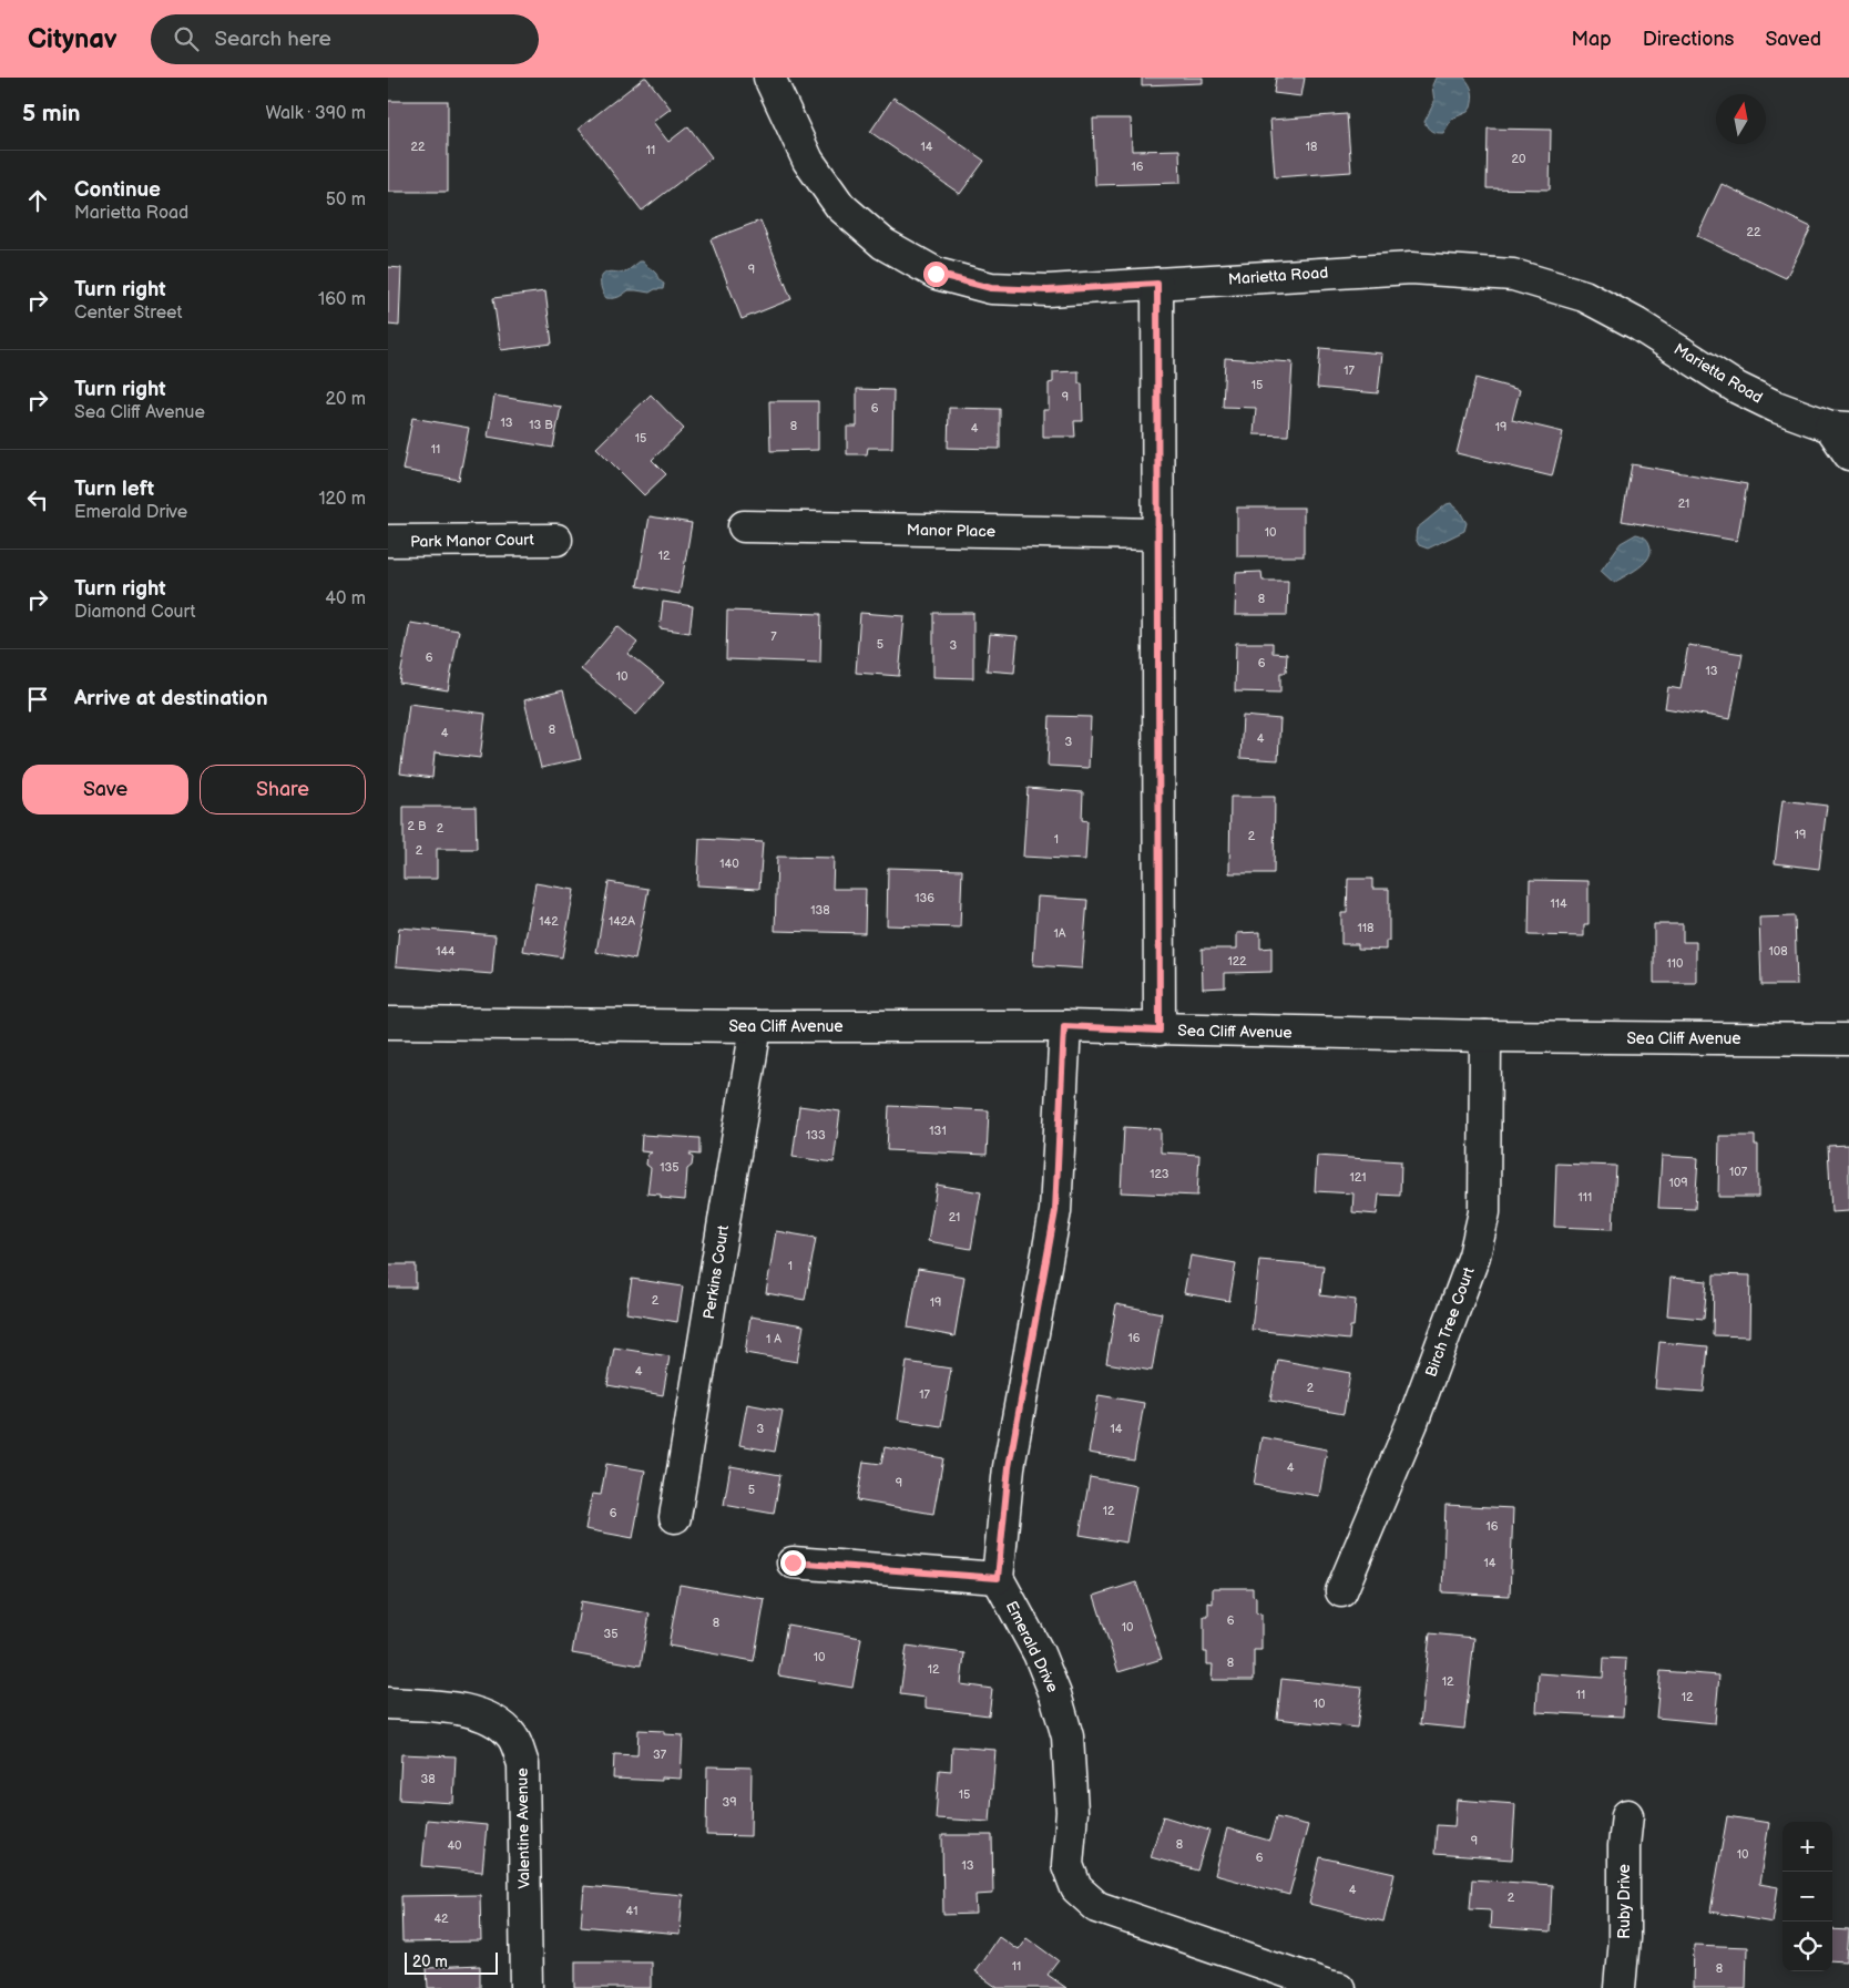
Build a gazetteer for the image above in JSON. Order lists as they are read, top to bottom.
{
  "streets": {
    "street": [
      "Marietta Road",
      "Manor Place",
      "Park Manor Court",
      "Sea Cliff Avenue",
      "Perkins Court",
      "Birch Tree Court",
      "Emerald Drive",
      "Valentine Avenue",
      "Ruby Drive"
    ]
  },
  "crossings": [
    ["Sea Cliff Avenue", "Perkins Court"],
    ["Sea Cliff Avenue", "Birch Tree Court"]
  ],
  "house_numbers": [
    "22",
    "14",
    "18",
    "11",
    "20",
    "16",
    "22",
    "9",
    "17",
    "15",
    "9",
    "6",
    "13",
    "13 B",
    "8",
    "19",
    "4",
    "15",
    "11",
    "21",
    "10",
    "12",
    "8",
    "7",
    "5",
    "3",
    "6",
    "6",
    "13",
    "10",
    "8",
    "4",
    "4",
    "3",
    "2 B",
    "2",
    "19",
    "2",
    "1",
    "2",
    "140",
    "136",
    "114",
    "138",
    "142",
    "142A",
    "118",
    "1A",
    "144",
    "108",
    "122",
    "110",
    "131",
    "133",
    "135",
    "107",
    "123",
    "121",
    "109",
    "111",
    "21",
    "1",
    "2",
    "19",
    "16",
    "1 A",
    "4",
    "2",
    "17",
    "3",
    "14",
    "4",
    "9",
    "5",
    "12",
    "6",
    "16",
    "14",
    "6",
    "8",
    "10",
    "35",
    "10",
    "8",
    "12",
    "12",
    "11",
    "12",
    "10",
    "37",
    "38",
    "15",
    "39",
    "9",
    "8",
    "40",
    "10",
    "6",
    "13",
    "4",
    "2",
    "41",
    "42",
    "11",
    "8"
  ],
  "scale_bar": "20 m",
  "north": "top",
  "page": {
    "header": "Citynav",
    "search": "Search here",
    "nav": ["Map", "Directions", "Saved"],
    "heading": ["5 min", "Walk · 390 m"],
    "list": [
      ["Continue", "Marietta Road", "50 m"],
      ["Turn right", "Center Street", "160 m"],
      ["Turn right", "Sea Cliff Avenue", "20 m"],
      ["Turn left", "Emerald Drive", "120 m"],
      ["Turn right", "Diamond Court", "40 m"],
      "Arrive at destination"
    ],
    "buttons": ["Save", "Share"],
    "map_buttons": ["+", "−"],
    "scale": "20 m"
  }
}
